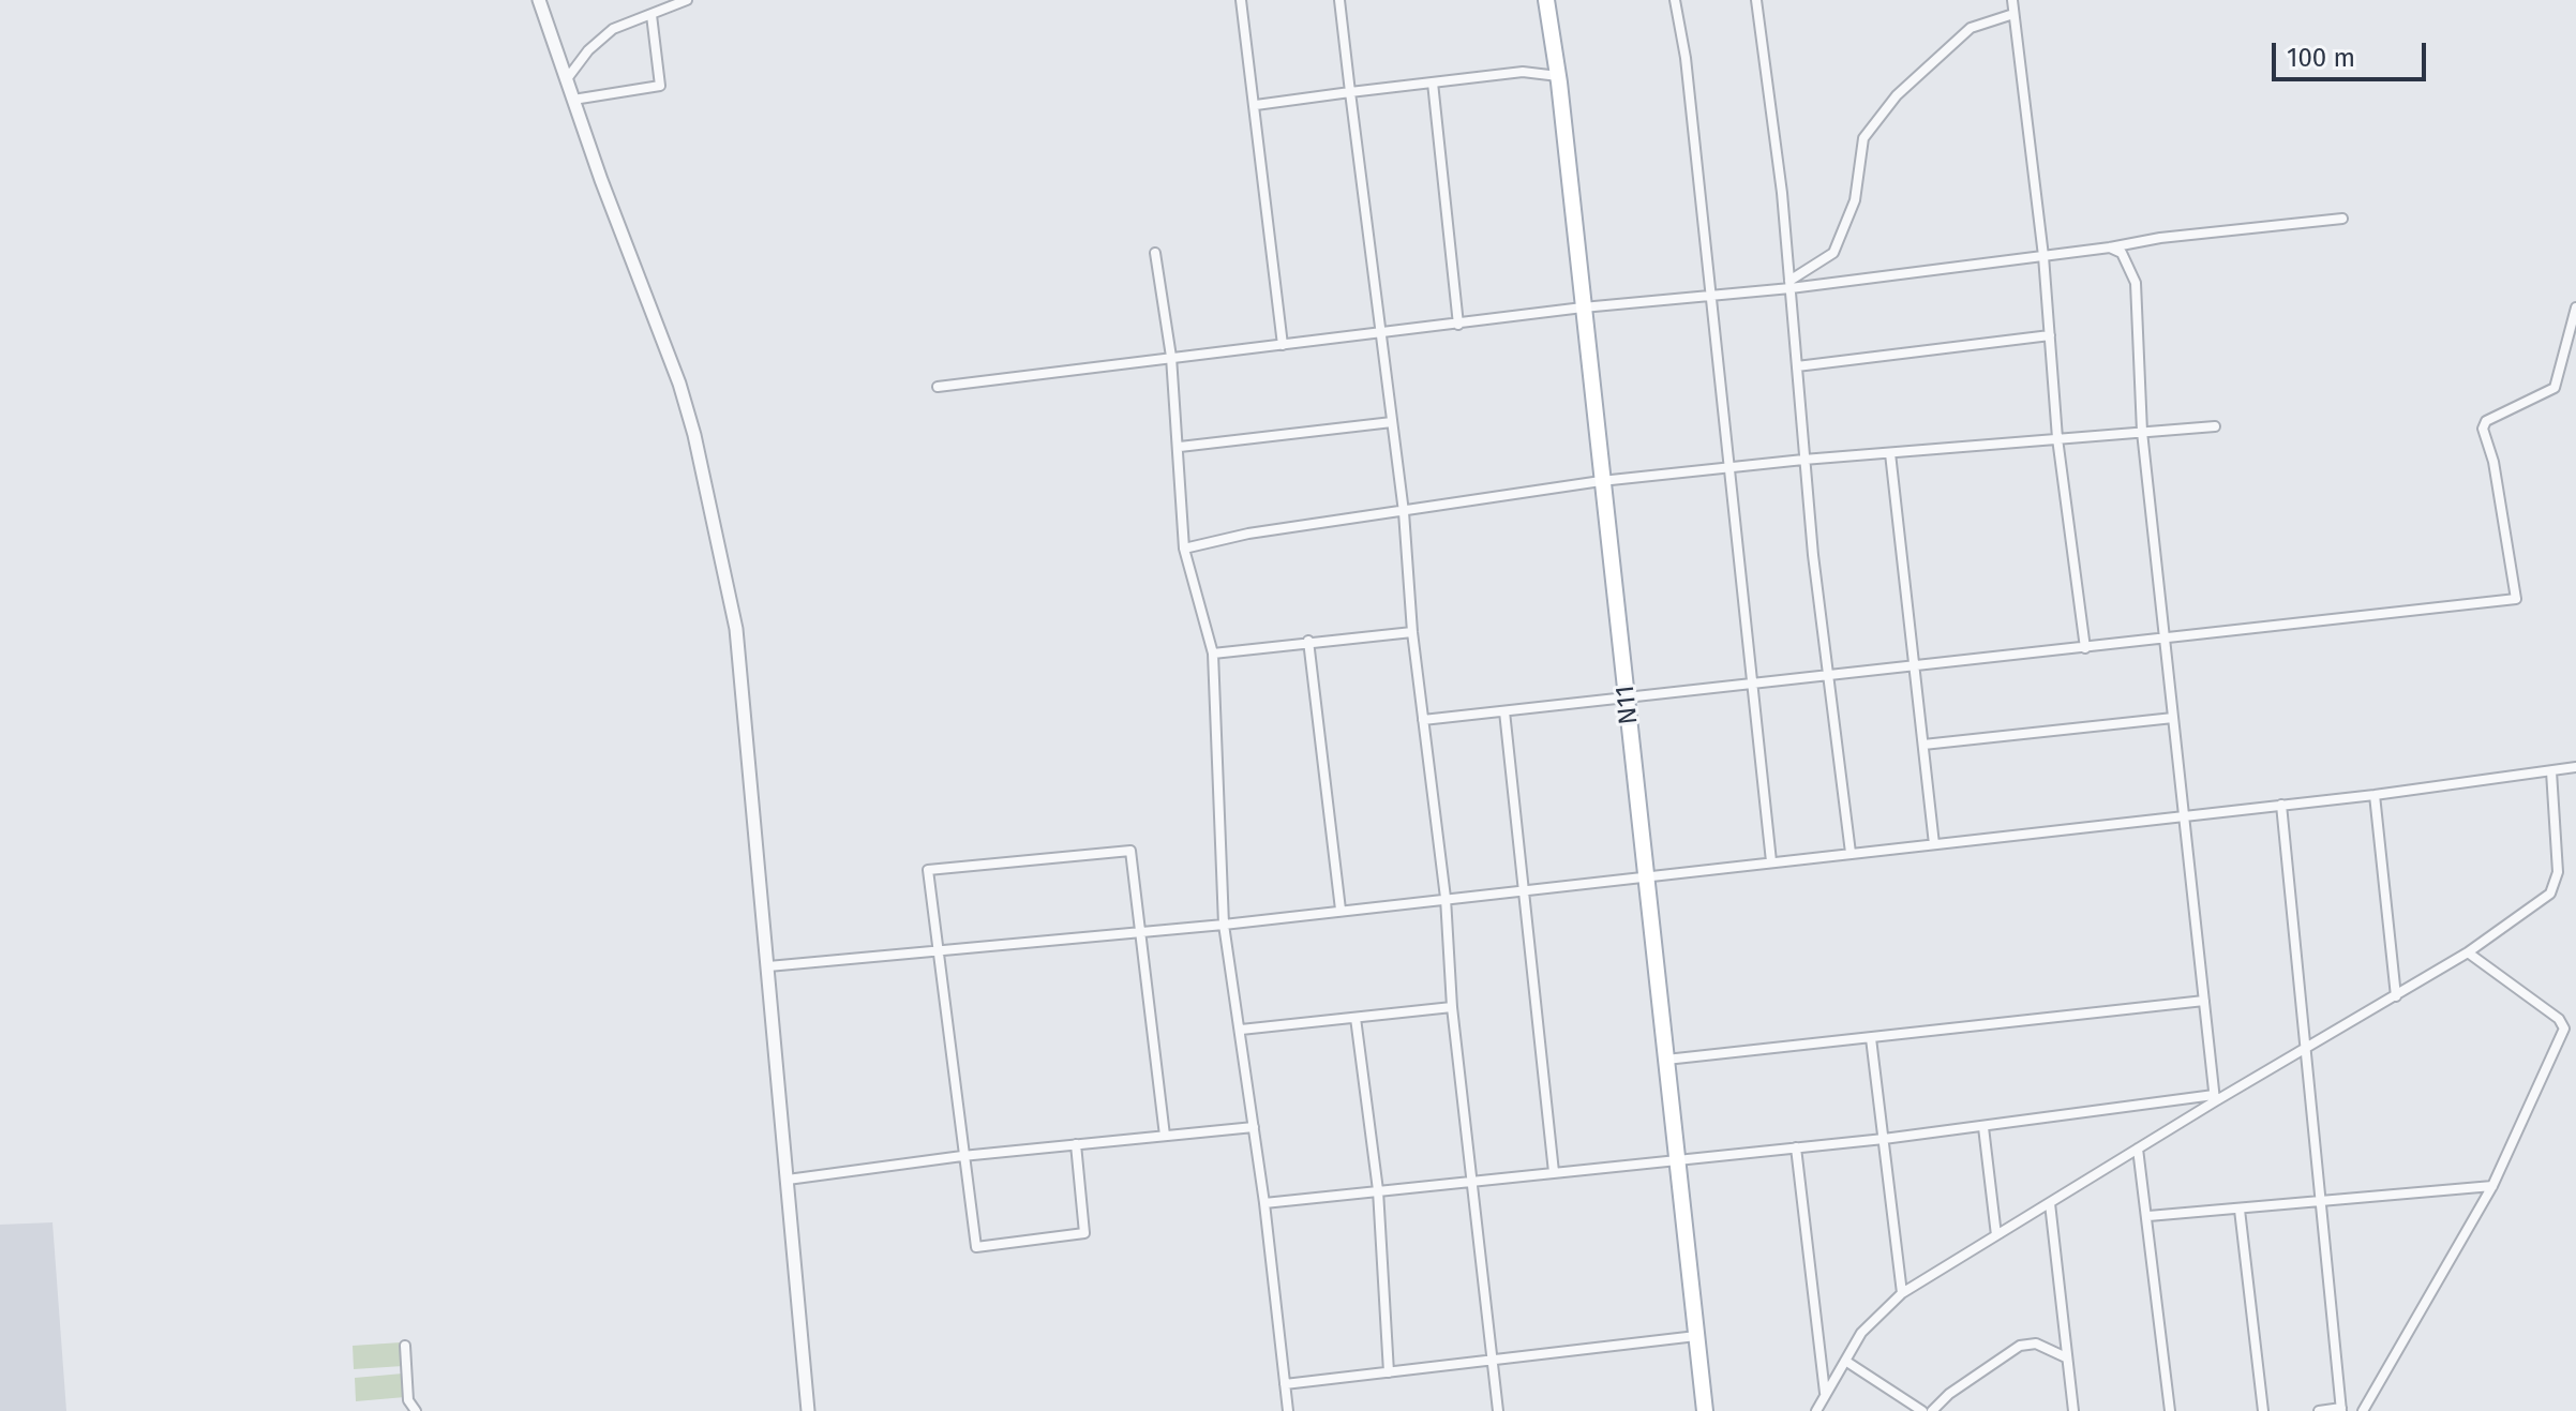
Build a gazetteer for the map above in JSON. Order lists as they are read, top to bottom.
{
  "streets": {
    "main road": ["N11"]
  },
  "scale_bar": "100 m"
}
